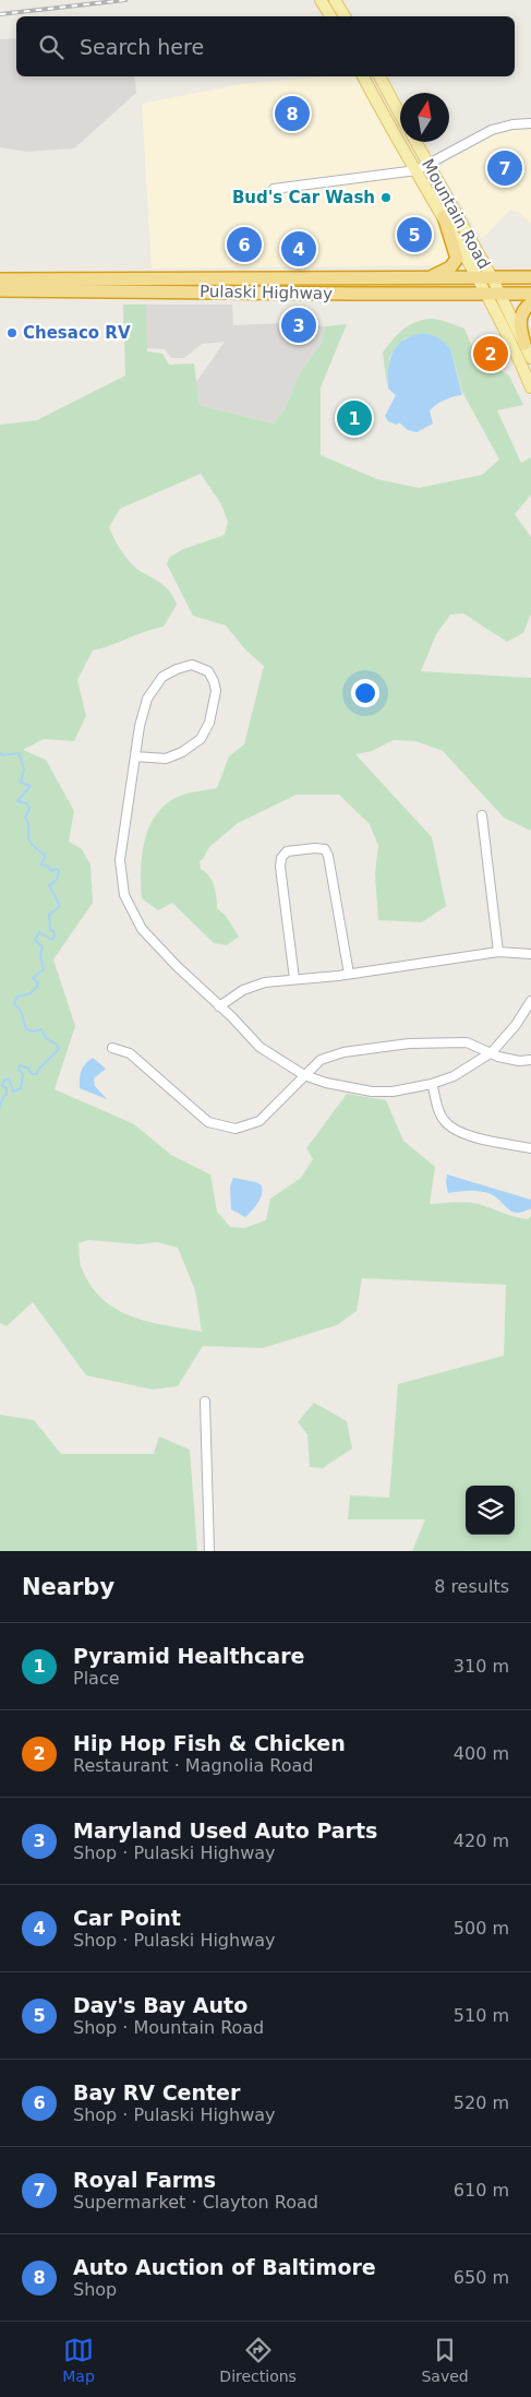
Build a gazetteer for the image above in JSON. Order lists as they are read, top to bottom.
{
  "streets": {
    "highway": ["Pulaski Highway"],
    "main road": ["Mountain Road"]
  },
  "crossings": [
    ["Mountain Road", "Pulaski Highway"]
  ],
  "places": ["Bud's Car Wash", "Chesaco RV"],
  "north": "top",
  "page": {
    "search": "Search here",
    "pins": [
      "8",
      "7",
      "5",
      "6",
      "4",
      "3",
      "2",
      "1"
    ],
    "heading": ["Nearby", "8 results"],
    "list": [
      {
        "mark": "1",
        "name": "Pyramid Healthcare",
        "note": "Place",
        "value": "310 m"
      },
      {
        "mark": "2",
        "name": "Hip Hop Fish & Chicken",
        "note": "Restaurant · Magnolia Road",
        "value": "400 m"
      },
      {
        "mark": "3",
        "name": "Maryland Used Auto Parts",
        "note": "Shop · Pulaski Highway",
        "value": "420 m"
      },
      {
        "mark": "4",
        "name": "Car Point",
        "note": "Shop · Pulaski Highway",
        "value": "500 m"
      },
      {
        "mark": "5",
        "name": "Day's Bay Auto",
        "note": "Shop · Mountain Road",
        "value": "510 m"
      },
      {
        "mark": "6",
        "name": "Bay RV Center",
        "note": "Shop · Pulaski Highway",
        "value": "520 m"
      },
      {
        "mark": "7",
        "name": "Royal Farms",
        "note": "Supermarket · Clayton Road",
        "value": "610 m"
      },
      {
        "mark": "8",
        "name": "Auto Auction of Baltimore",
        "note": "Shop",
        "value": "650 m"
      }
    ],
    "nav": ["Map", "Directions", "Saved"]
  }
}
